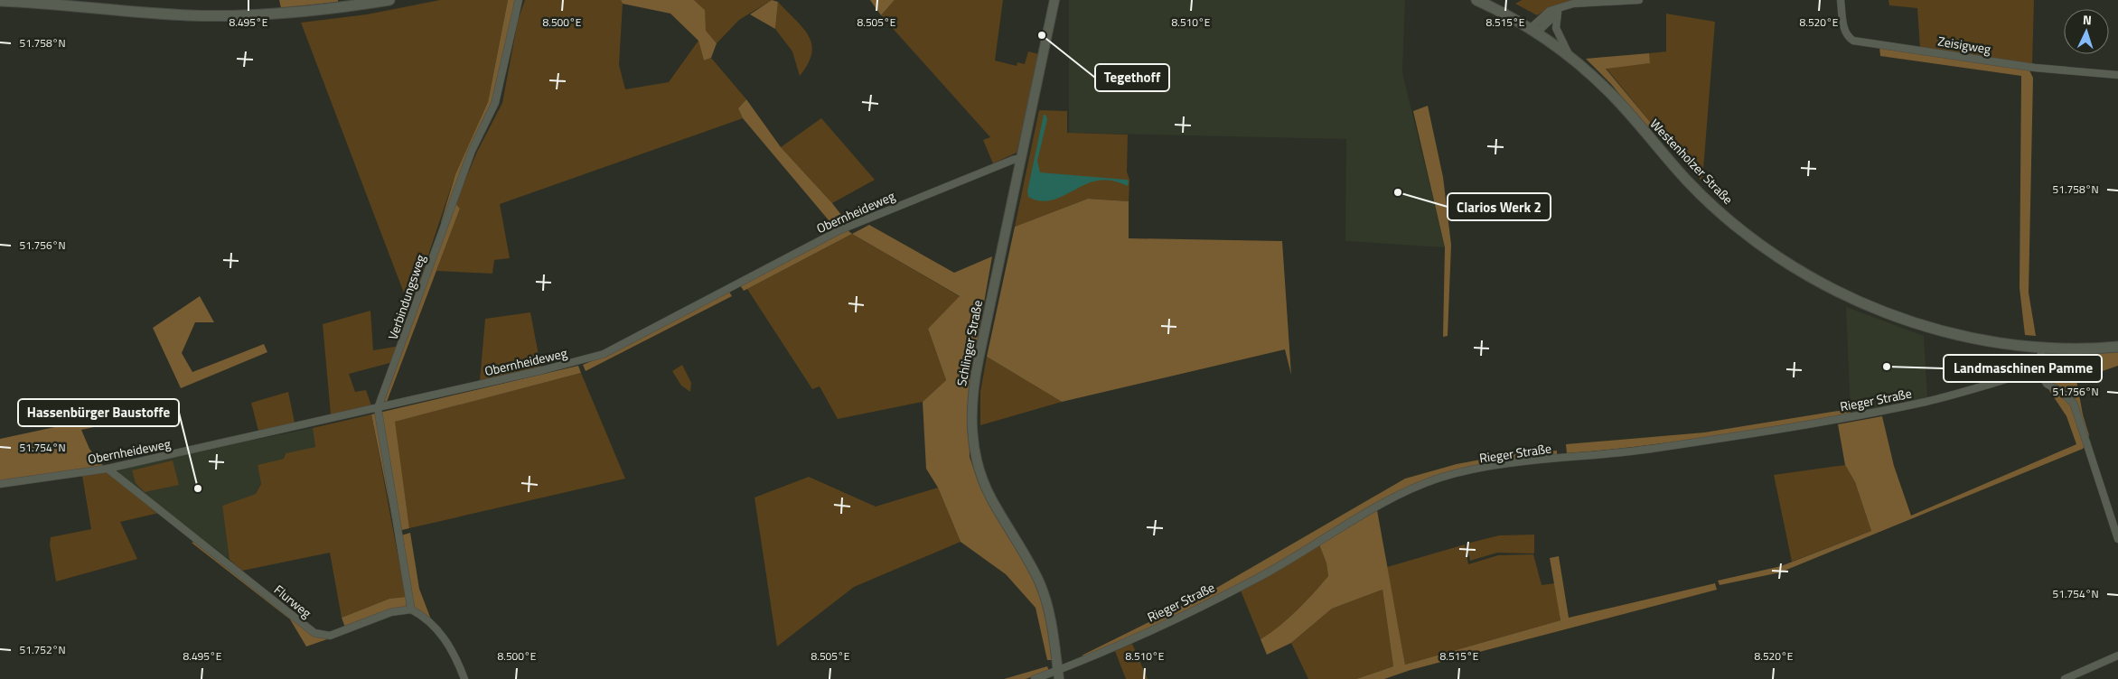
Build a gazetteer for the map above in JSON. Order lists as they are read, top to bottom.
{
  "streets": {
    "main road": ["Westenholzer Straße"],
    "street": [
      "Zeisigweg",
      "Obernheideweg",
      "Verbindungsweg",
      "Schlinger Straße",
      "Rieger Straße",
      "Flurweg"
    ]
  },
  "crossings": [
    ["Obernheideweg", "Verbindungsweg"],
    ["Obernheideweg", "Schlinger Straße"],
    ["Obernheideweg", "Flurweg"],
    ["Verbindungsweg", "Flurweg"],
    ["Schlinger Straße", "Rieger Straße"]
  ],
  "places": [
    "Tegethoff",
    "Clarios Werk 2",
    "Landmaschinen Pamme",
    "Hassenbürger Baustoffe"
  ],
  "north": "top",
  "coordinates": [
    "8.495°E",
    "8.500°E",
    "8.505°E",
    "8.510°E",
    "8.515°E",
    "8.520°E",
    "51.758°N",
    "51.756°N",
    "51.754°N",
    "51.752°N"
  ]
}
